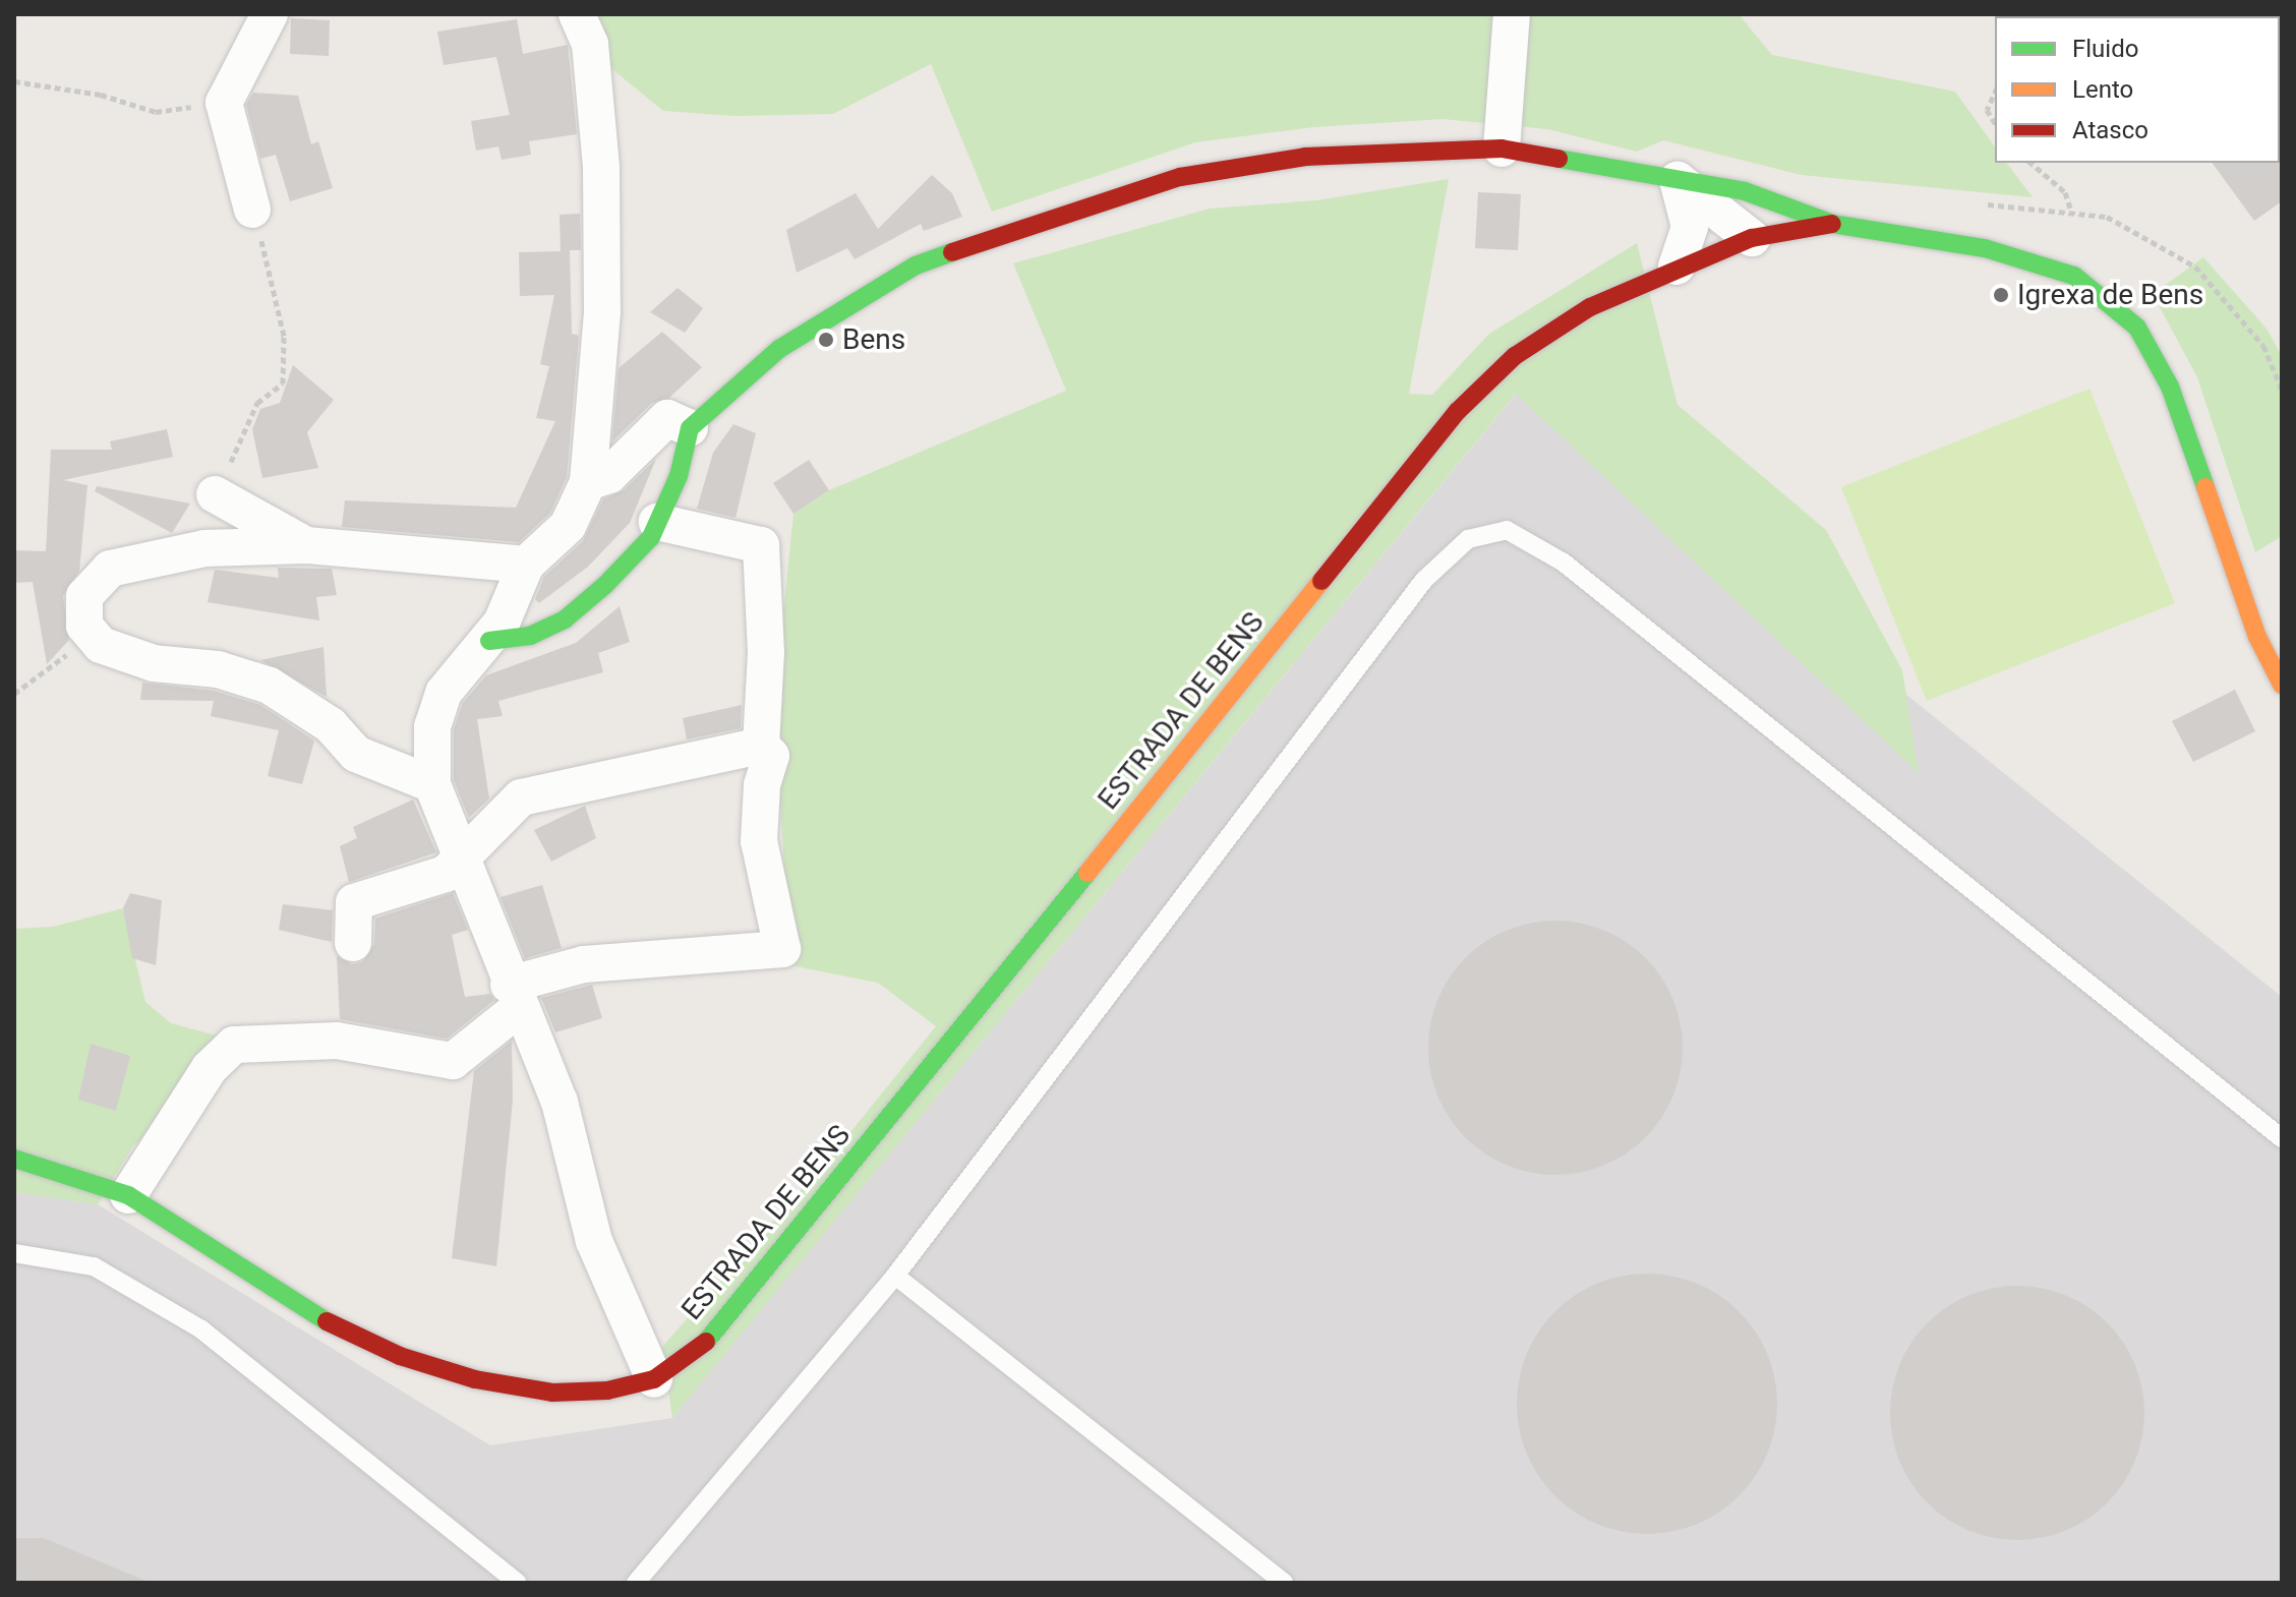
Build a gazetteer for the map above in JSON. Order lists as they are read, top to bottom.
{
  "streets": {
    "street": ["ESTRADA DE BENS"]
  },
  "places": ["Igrexa de Bens", "Bens"],
  "legend": ["Fluido", "Lento", "Atasco"]
}
